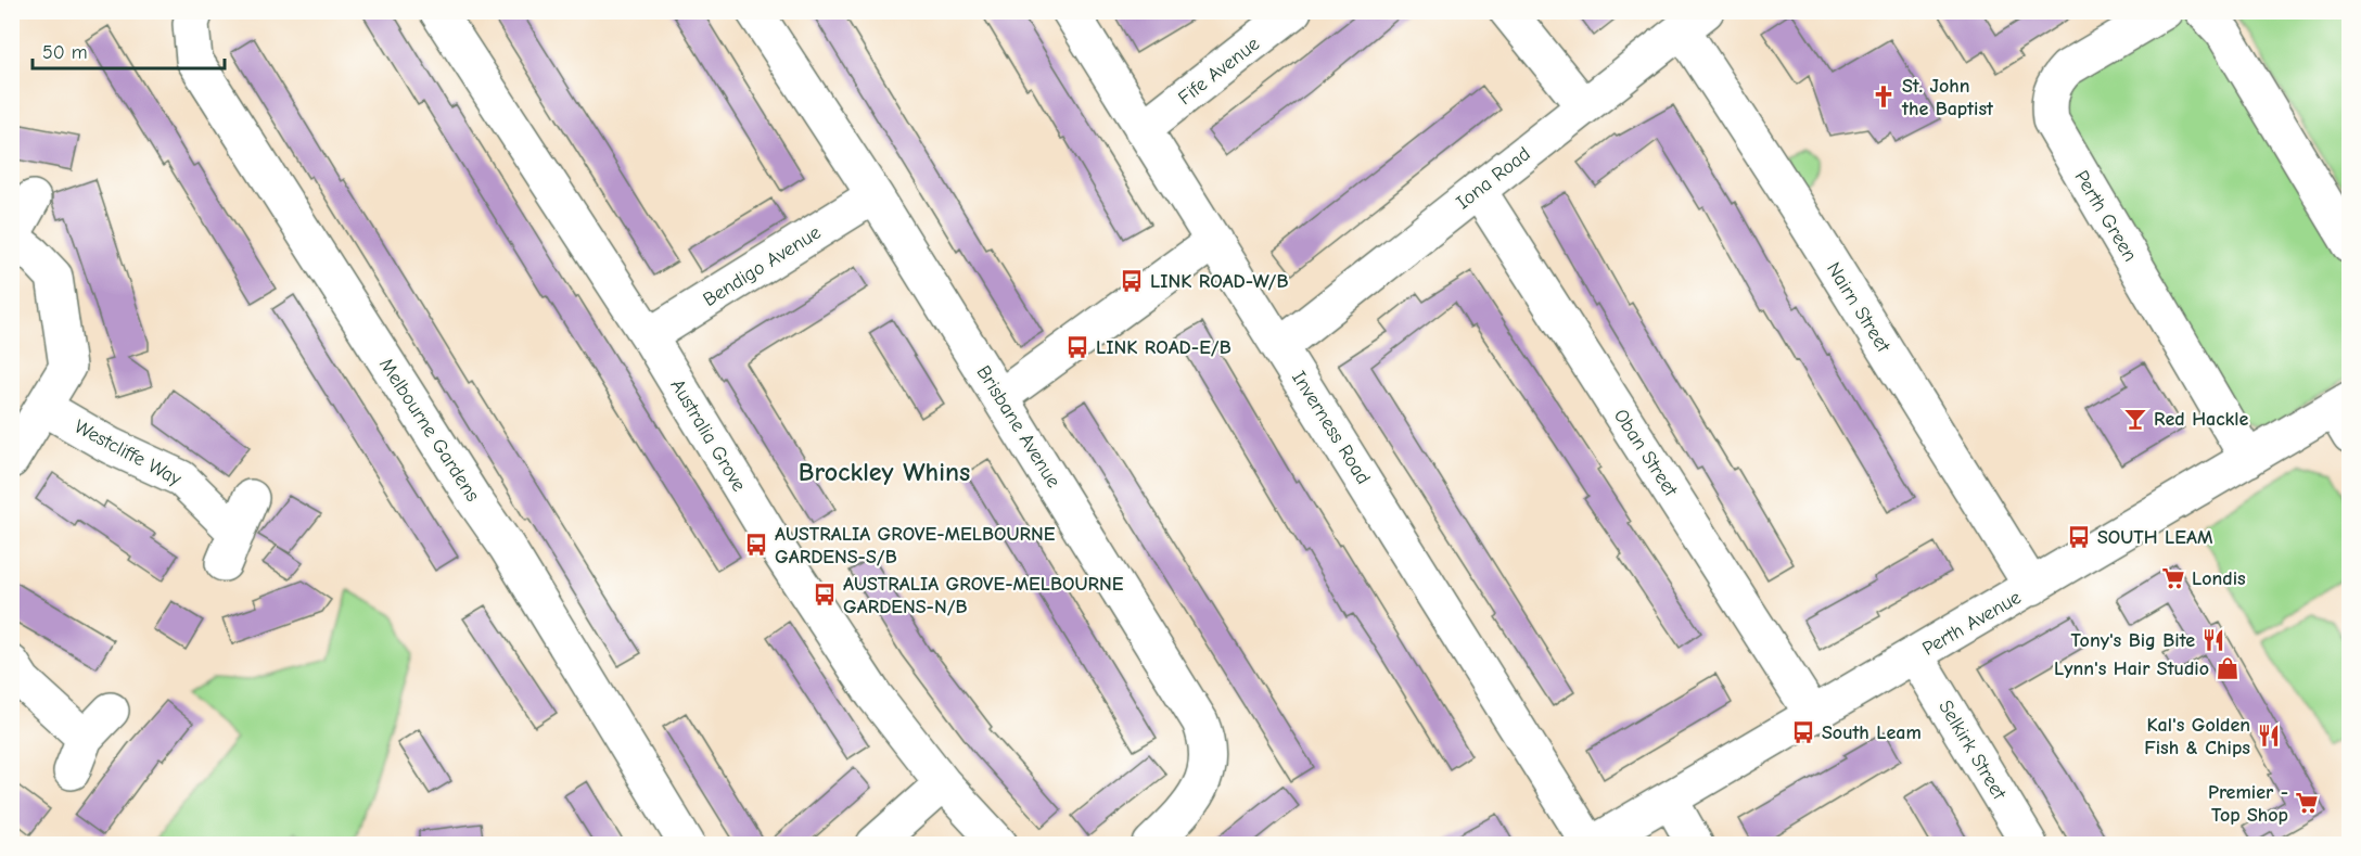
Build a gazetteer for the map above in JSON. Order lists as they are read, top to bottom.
{
  "streets": {
    "street": [
      "Fife Avenue",
      "Iona Road",
      "Perth Green",
      "Bendigo Avenue",
      "Nairn Street",
      "Brisbane Avenue",
      "Inverness Road",
      "Melbourne Gardens",
      "Australia Grove",
      "Westcliffe Way",
      "Oban Street",
      "Perth Avenue",
      "Selkirk Street"
    ]
  },
  "crossings": [
    ["Fife Avenue", "Inverness Road"],
    ["Iona Road", "Nairn Street"],
    ["Iona Road", "Inverness Road"],
    ["Iona Road", "Oban Street"],
    ["Perth Green", "Perth Avenue"],
    ["Bendigo Avenue", "Brisbane Avenue"],
    ["Bendigo Avenue", "Australia Grove"],
    ["Nairn Street", "Perth Avenue"],
    ["Inverness Road", "Perth Avenue"],
    ["Oban Street", "Perth Avenue"],
    ["Perth Avenue", "Selkirk Street"]
  ],
  "districts": ["Brockley Whins"],
  "places": {
    "church": ["St. John the Baptist"],
    "bus stop": [
      "LINK ROAD-W/B",
      "LINK ROAD-E/B",
      "SOUTH LEAM",
      "AUSTRALIA GROVE-MELBOURNE GARDENS-S/B",
      "AUSTRALIA GROVE-MELBOURNE GARDENS-N/B",
      "South Leam"
    ],
    "bar": ["Red Hackle"],
    "supermarket": ["Londis", "Premier - Top Shop"],
    "restaurant": ["Tony's Big Bite", "Kal's Golden Fish & Chips"],
    "shop": ["Lynn's Hair Studio"]
  },
  "scale_bar": "50 m"
}
